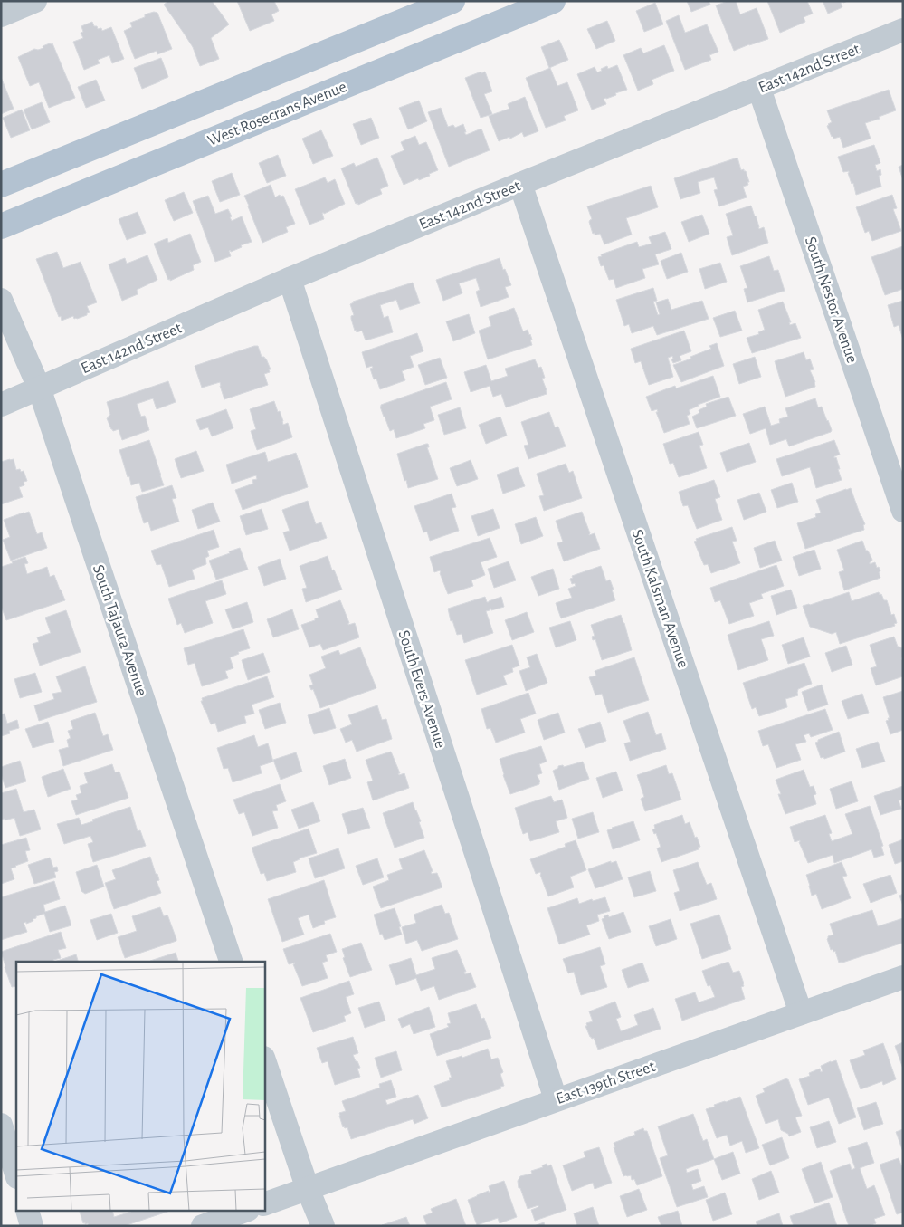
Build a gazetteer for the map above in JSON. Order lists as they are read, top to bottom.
{
  "streets": {
    "main road": ["West Rosecrans Avenue"],
    "street": [
      "East 142nd Street",
      "South Nestor Avenue",
      "South Kalsman Avenue",
      "South Tajauta Avenue",
      "South Evers Avenue",
      "East 139th Street"
    ]
  },
  "crossings": [
    ["East 142nd Street", "South Nestor Avenue"],
    ["East 142nd Street", "South Kalsman Avenue"],
    ["East 142nd Street", "South Tajauta Avenue"],
    ["East 142nd Street", "South Evers Avenue"],
    ["South Kalsman Avenue", "East 139th Street"],
    ["South Evers Avenue", "East 139th Street"]
  ]
}
